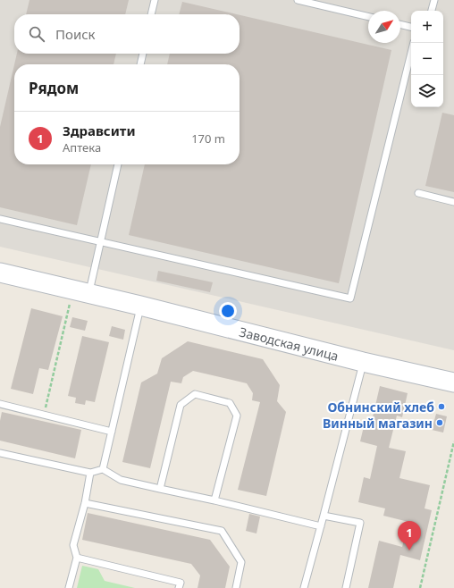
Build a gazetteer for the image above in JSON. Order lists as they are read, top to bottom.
{
  "streets": {
    "street": ["Заводская улица"]
  },
  "places": ["Обнинский хлеб", "Винный магазин"],
  "north": "top right",
  "page": {
    "map_buttons": ["+", "−"],
    "search": "Поиск",
    "heading": "Рядом",
    "list": [
      {
        "mark": "1",
        "name": "Здравсити",
        "note": "Аптека",
        "value": "170 m"
      }
    ],
    "pins": "1"
  }
}
